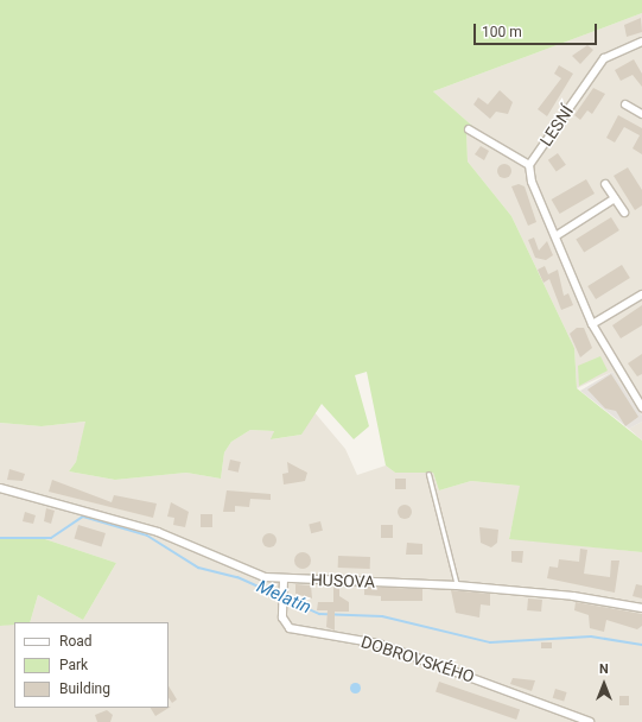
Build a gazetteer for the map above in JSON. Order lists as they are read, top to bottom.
{
  "streets": {
    "street": ["LESNÍ", "HUSOVA", "DOBROVSKÉHO"]
  },
  "crossings": [
    ["HUSOVA", "DOBROVSKÉHO"]
  ],
  "water": ["Melatín"],
  "legend": ["Road", "Park", "Building"],
  "scale_bar": "100 m",
  "north": "top"
}
